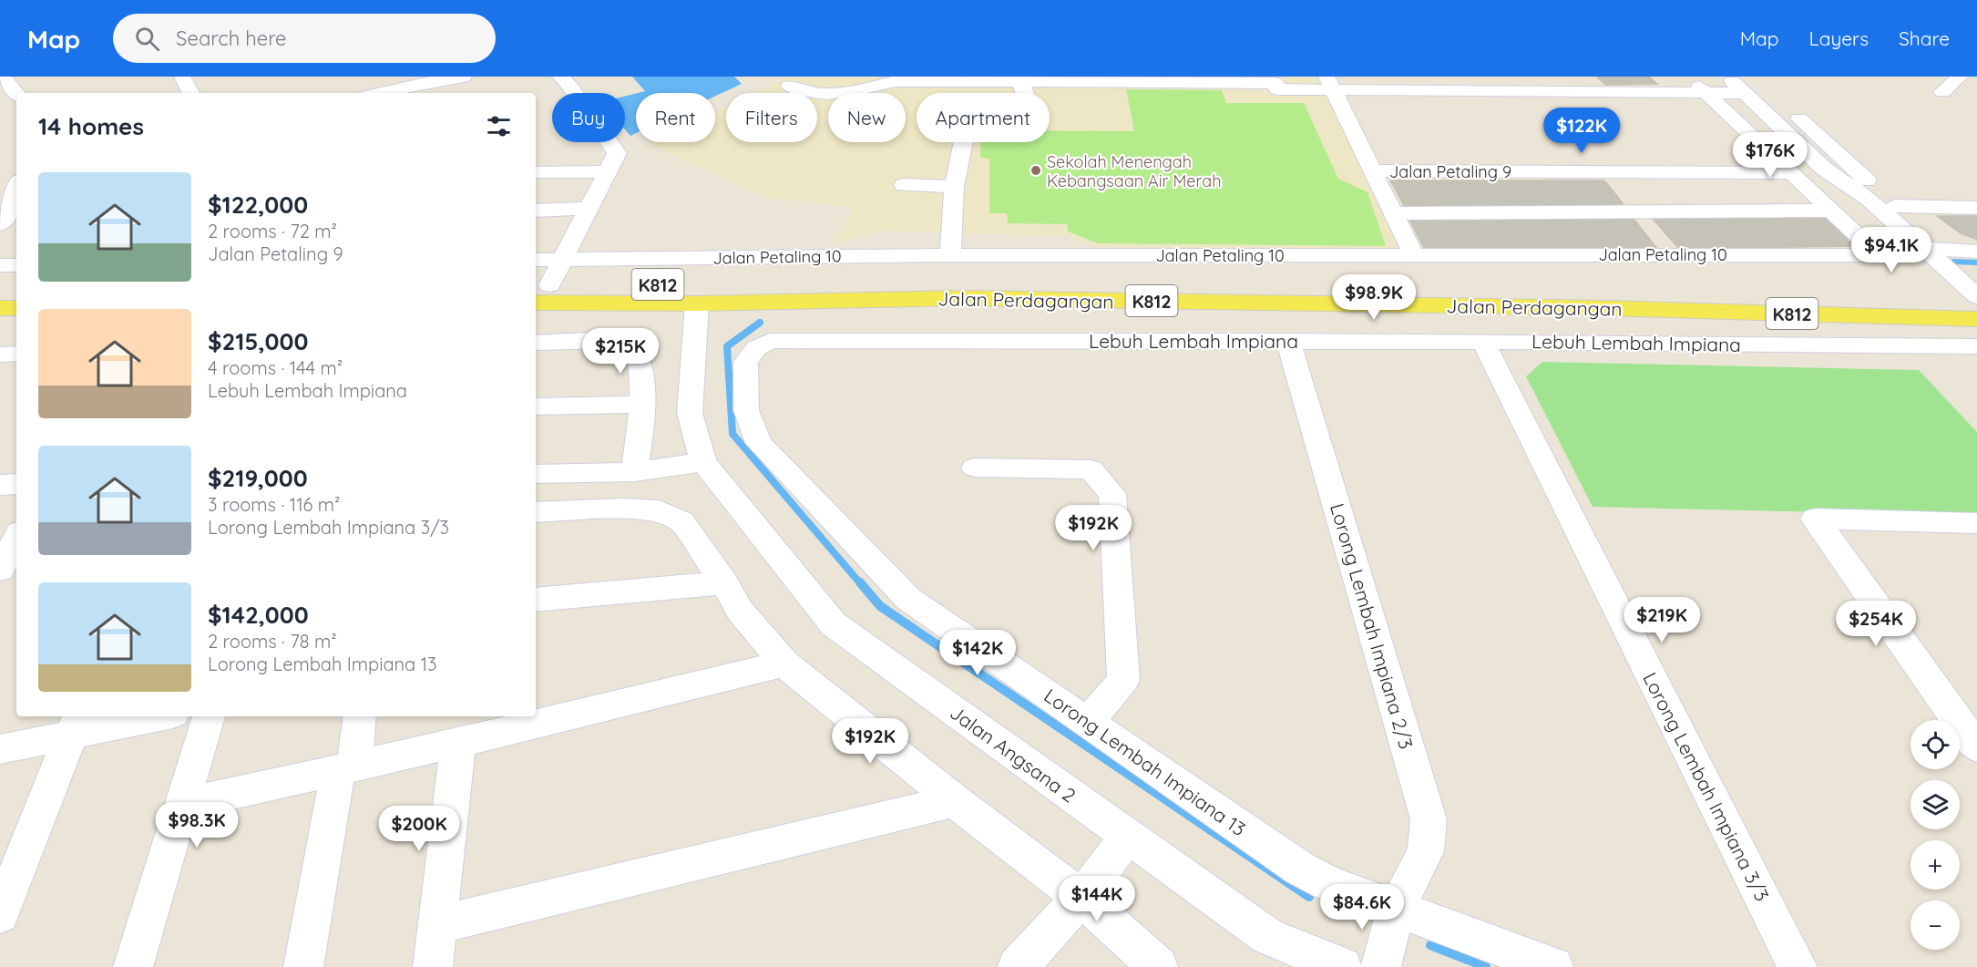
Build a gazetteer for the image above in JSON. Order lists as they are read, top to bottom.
{
  "streets": {
    "main road": ["K812", "Jalan Perdagangan"],
    "street": [
      "Jalan Petaling 9",
      "Jalan Petaling 10",
      "Lebuh Lembah Impiana",
      "Lorong Lembah Impiana 2/3",
      "Jalan Angsana 2",
      "Lorong Lembah Impiana 13",
      "Lorong Lembah Impiana 3/3"
    ]
  },
  "crossings": [
    ["Jalan Perdagangan", "Jalan Angsana 2"],
    ["Lebuh Lembah Impiana", "Lorong Lembah Impiana 2/3"],
    ["Lebuh Lembah Impiana", "Lorong Lembah Impiana 13"],
    ["Lebuh Lembah Impiana", "Lorong Lembah Impiana 3/3"],
    ["Lorong Lembah Impiana 2/3", "Lorong Lembah Impiana 13"]
  ],
  "places": ["Sekolah Menengah Kebangsaan Air Merah"],
  "page": {
    "header": "Map",
    "search": "Search here",
    "nav": ["Map", "Layers", "Share"],
    "chip": [
      "Buy",
      "Rent",
      "Filters",
      "New",
      "Apartment"
    ],
    "heading": "14 homes",
    "price": [
      "$122K",
      "$176K",
      "$94.1K",
      "$98.9K",
      "$215K",
      "$192K",
      "$219K",
      "$254K",
      "$142K",
      "$192K",
      "$98.3K",
      "$200K",
      "$144K",
      "$84.6K"
    ],
    "list": [
      {
        "name": "$122,000",
        "note": "2 rooms · 72 m² · Jalan Petaling 9"
      },
      {
        "name": "$215,000",
        "note": "4 rooms · 144 m² · Lebuh Lembah Impiana"
      },
      {
        "name": "$219,000",
        "note": "3 rooms · 116 m² · Lorong Lembah Impiana 3/3"
      },
      {
        "name": "$142,000",
        "note": "2 rooms · 78 m² · Lorong Lembah Impiana 13"
      }
    ],
    "map_buttons": ["+", "−"]
  }
}
